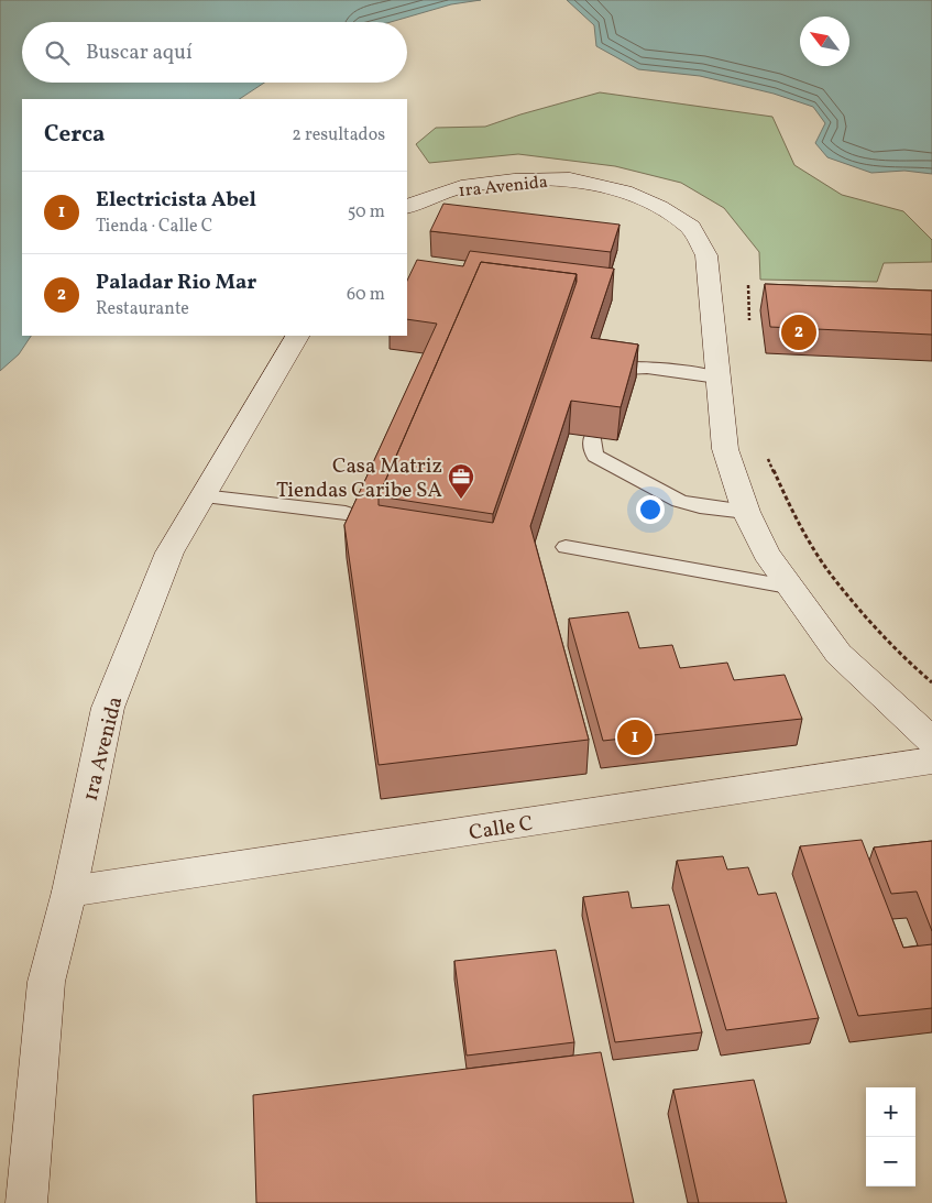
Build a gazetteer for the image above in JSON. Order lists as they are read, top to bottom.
{
  "streets": {
    "street": ["1ra Avenida", "Calle C"]
  },
  "crossings": [
    ["1ra Avenida", "Calle C"]
  ],
  "places": {
    "office": ["Casa Matriz Tiendas Caribe SA"]
  },
  "north": "top left",
  "page": {
    "search": "Buscar aquí",
    "heading": ["Cerca", "2 resultados"],
    "list": [
      {
        "mark": "1",
        "name": "Electricista Abel",
        "note": "Tienda · Calle C",
        "value": "50 m"
      },
      {
        "mark": "2",
        "name": "Paladar Rio Mar",
        "note": "Restaurante",
        "value": "60 m"
      }
    ],
    "pins": ["2", "1"],
    "map_buttons": ["+", "−"]
  }
}
